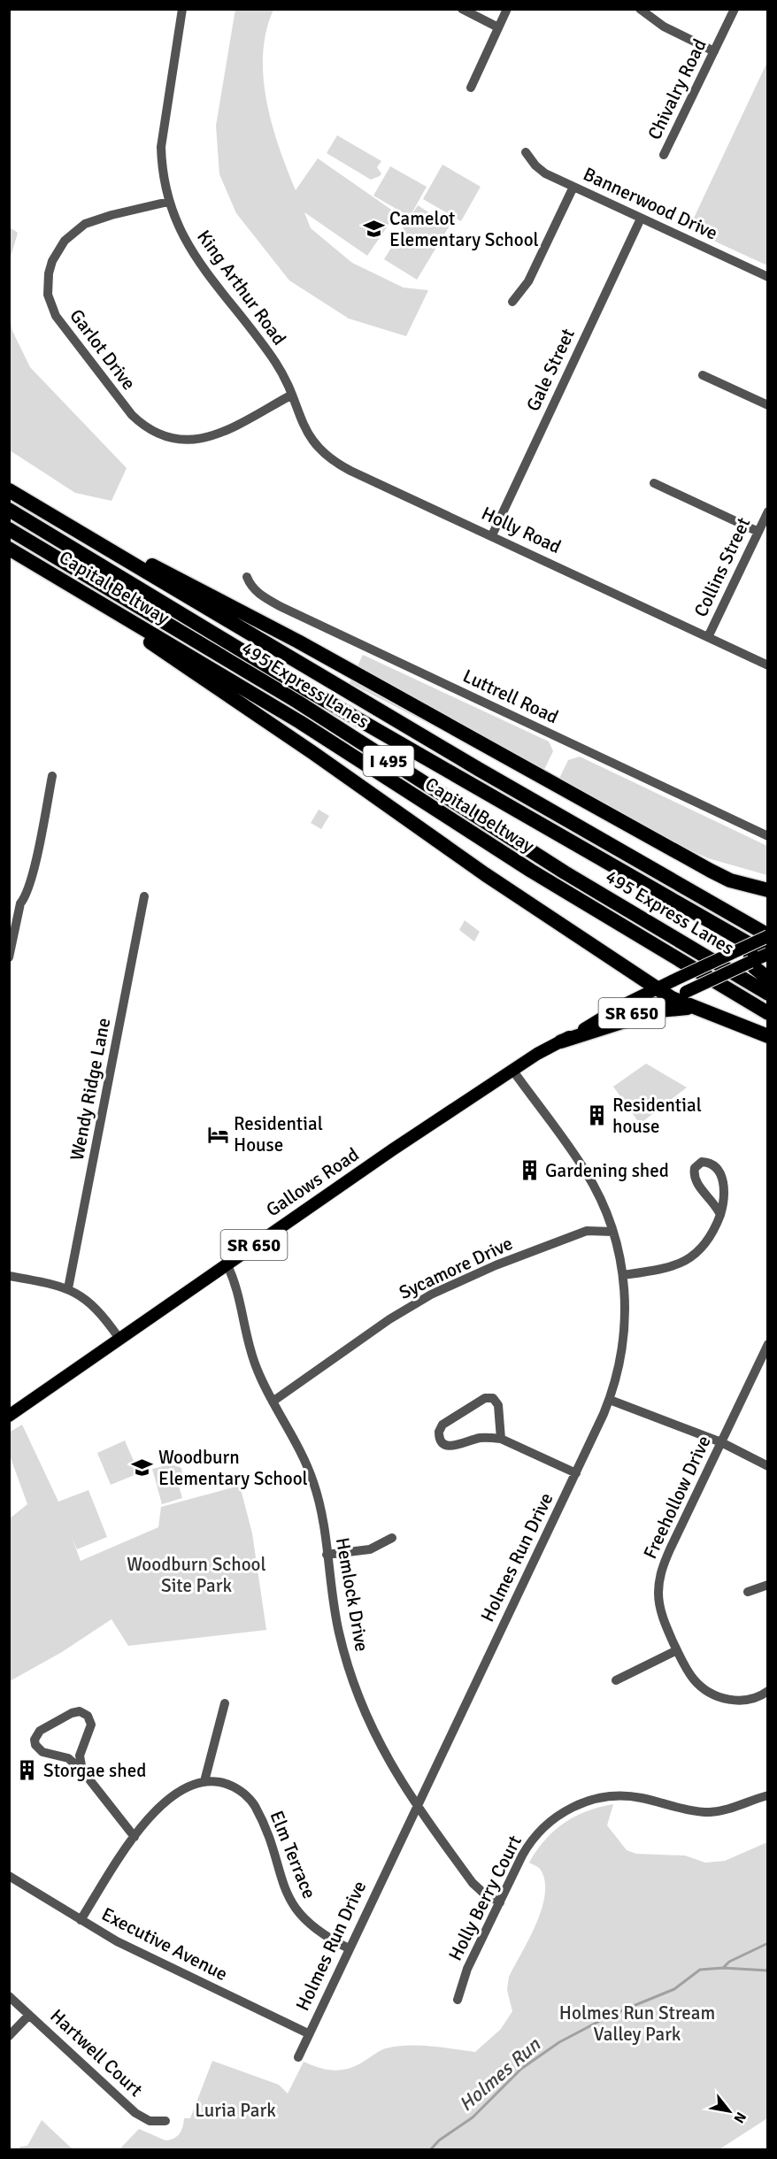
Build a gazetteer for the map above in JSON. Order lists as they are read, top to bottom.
{
  "streets": {
    "highway": ["Capital Beltway", "495 Express Lanes", "I 495"],
    "main road": ["SR 650", "Gallows Road"],
    "street": [
      "Chivalry Road",
      "Bannerwood Drive",
      "King Arthur Road",
      "Garlot Drive",
      "Gale Street",
      "Holly Road",
      "Collins Street",
      "Luttrell Road",
      "Wendy Ridge Lane",
      "Sycamore Drive",
      "Freehollow Drive",
      "Holmes Run Drive",
      "Hemlock Drive",
      "Elm Terrace",
      "Holly Berry Court",
      "Executive Avenue",
      "Hartwell Court"
    ]
  },
  "crossings": [
    ["Bannerwood Drive", "Gale Street"],
    ["King Arthur Road", "Garlot Drive"],
    ["King Arthur Road", "Holly Road"],
    ["Garlot Drive", "Holly Road"],
    ["Gale Street", "Holly Road"],
    ["Holly Road", "Collins Street"],
    ["Capital Beltway", "Gallows Road"],
    ["495 Express Lanes", "Gallows Road"],
    ["Gallows Road", "Holmes Run Drive"],
    ["Gallows Road", "Hemlock Drive"],
    ["Sycamore Drive", "Holmes Run Drive"],
    ["Sycamore Drive", "Hemlock Drive"],
    ["Holmes Run Drive", "Hemlock Drive"],
    ["Holmes Run Drive", "Elm Terrace"],
    ["Holmes Run Drive", "Executive Avenue"],
    ["Hemlock Drive", "Holly Berry Court"],
    ["Elm Terrace", "Executive Avenue"]
  ],
  "water": ["Holmes Run"],
  "parks": ["Woodburn School Site Park", "Holmes Run Stream Valley Park", "Luria Park"],
  "places": {
    "school or university": ["Camelot Elementary School", "Woodburn Elementary School"],
    "building": ["Residential house", "Gardening shed", "Storgae shed"],
    "hotel": ["Residential House"]
  },
  "north": "bottom right"
}
